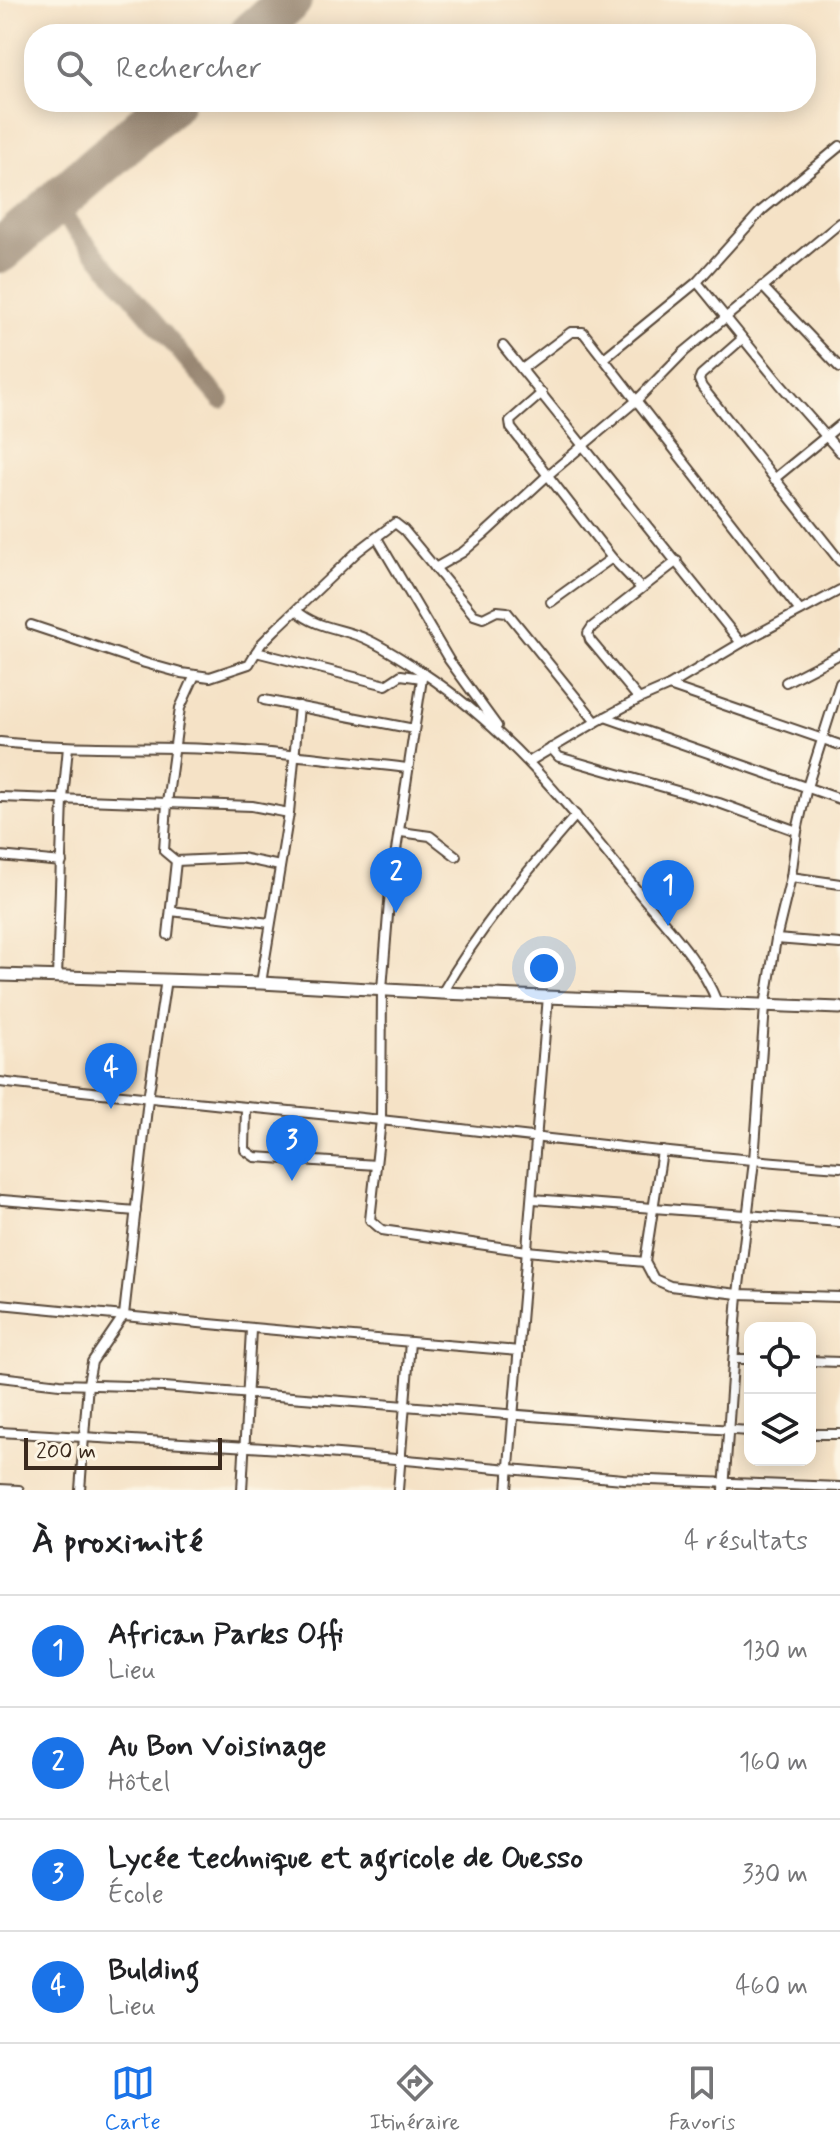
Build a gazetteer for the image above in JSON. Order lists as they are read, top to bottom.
{
  "scale_bar": "200 m",
  "page": {
    "search": "Rechercher",
    "pins": [
      "2",
      "1",
      "4",
      "3"
    ],
    "scale": "200 m",
    "heading": ["À proximité", "4 résultats"],
    "list": [
      {
        "mark": "1",
        "name": "African Parks Offi",
        "note": "Lieu",
        "value": "130 m"
      },
      {
        "mark": "2",
        "name": "Au Bon Voisinage",
        "note": "Hôtel",
        "value": "160 m"
      },
      {
        "mark": "3",
        "name": "Lycée technique et agricole de Ouesso",
        "note": "École",
        "value": "330 m"
      },
      {
        "mark": "4",
        "name": "Bulding",
        "note": "Lieu",
        "value": "460 m"
      }
    ],
    "nav": ["Carte", "Itinéraire", "Favoris"]
  }
}
